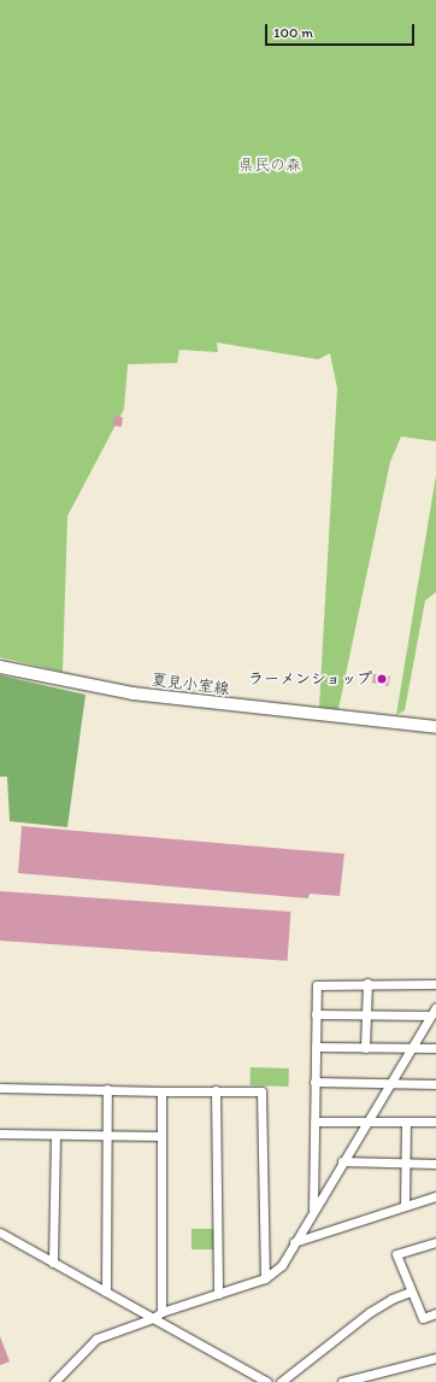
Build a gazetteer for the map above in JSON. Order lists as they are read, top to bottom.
{
  "streets": {
    "main road": ["夏見小室線"]
  },
  "parks": ["県民の森"],
  "places": ["ラーメンショップ"],
  "scale_bar": "100 m"
}
